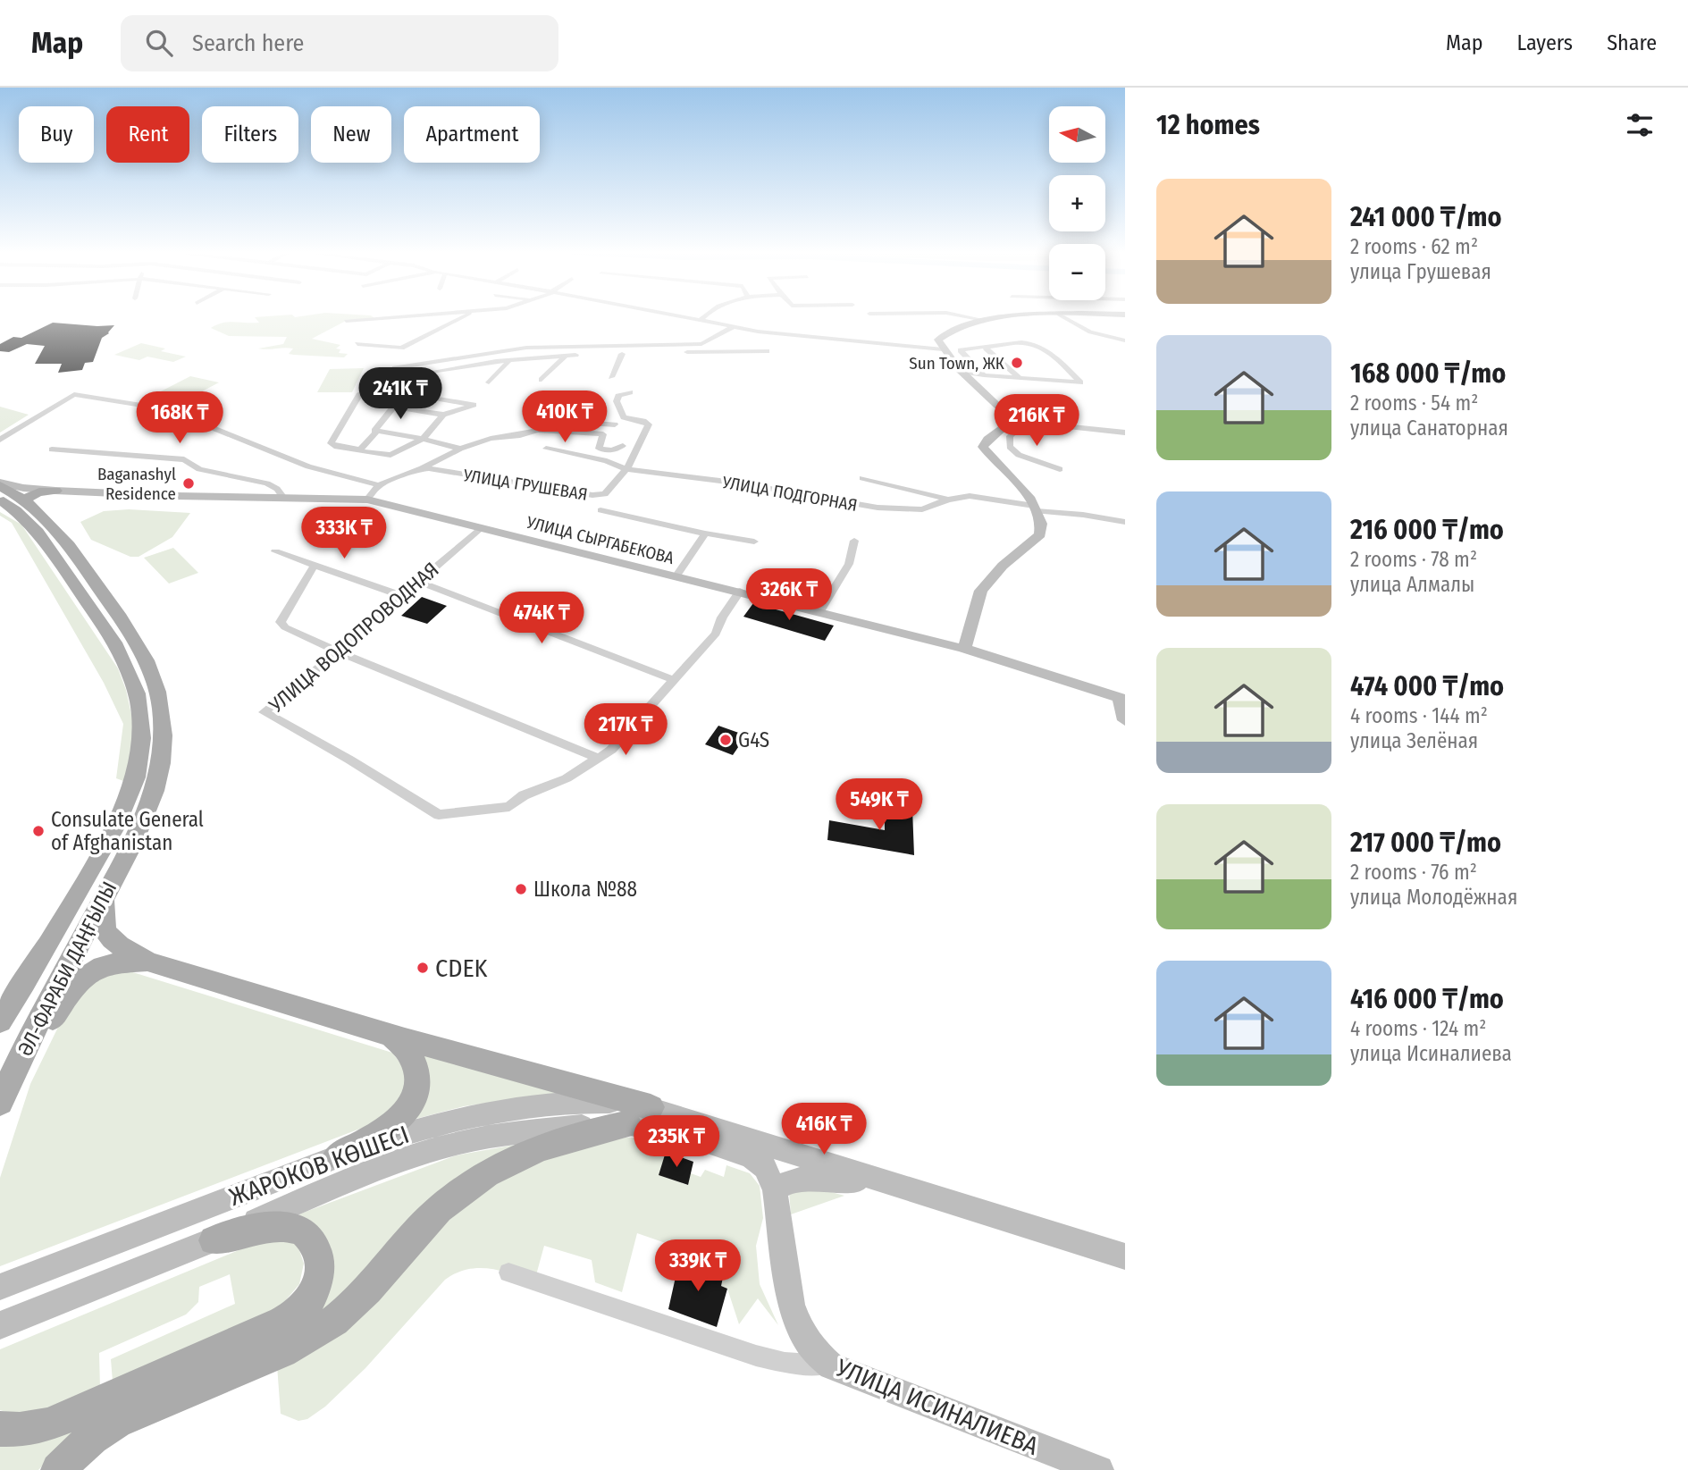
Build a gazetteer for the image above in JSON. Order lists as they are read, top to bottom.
{
  "streets": {
    "main road": ["ӘЛ-ФАРАБИ ДАҢҒЫЛЫ"],
    "street": [
      "УЛИЦА ГРУШЕВАЯ",
      "УЛИЦА ПОДГОРНАЯ",
      "УЛИЦА СЫРГАБЕКОВА",
      "УЛИЦА ВОДОПРОВОДНАЯ",
      "ЖАРОКОВ КӨШЕСІ",
      "УЛИЦА ИСИНАЛИЕВА"
    ]
  },
  "crossings": [
    ["УЛИЦА ГРУШЕВАЯ", "УЛИЦА ПОДГОРНАЯ"],
    ["УЛИЦА СЫРГАБЕКОВА", "УЛИЦА ВОДОПРОВОДНАЯ"],
    ["УЛИЦА СЫРГАБЕКОВА", "ӘЛ-ФАРАБИ ДАҢҒЫЛЫ"],
    ["ЖАРОКОВ КӨШЕСІ", "УЛИЦА ИСИНАЛИЕВА"]
  ],
  "places": [
    "Sun Town, ЖК",
    "Baganashyl Residence",
    "G4S",
    "Consulate General of Afghanistan",
    "Школа №88",
    "CDEK"
  ],
  "north": "left",
  "page": {
    "header": "Map",
    "search": "Search here",
    "nav": ["Map", "Layers", "Share"],
    "heading": "12 homes",
    "map_buttons": ["+", "−"],
    "chip": [
      "Buy",
      "Rent",
      "Filters",
      "New",
      "Apartment"
    ],
    "list": [
      {
        "name": "241 000 ₸/mo",
        "note": "2 rooms · 62 m² · улица Грушевая"
      },
      {
        "name": "168 000 ₸/mo",
        "note": "2 rooms · 54 m² · улица Санаторная"
      },
      {
        "name": "216 000 ₸/mo",
        "note": "2 rooms · 78 m² · улица Алмалы"
      },
      {
        "name": "474 000 ₸/mo",
        "note": "4 rooms · 144 m² · улица Зелёная"
      },
      {
        "name": "217 000 ₸/mo",
        "note": "2 rooms · 76 m² · улица Молодёжная"
      },
      {
        "name": "416 000 ₸/mo",
        "note": "4 rooms · 124 m² · улица Исиналиева"
      }
    ],
    "price": [
      "241K ₸",
      "410K ₸",
      "168K ₸",
      "216K ₸",
      "333K ₸",
      "326K ₸",
      "474K ₸",
      "217K ₸",
      "549K ₸",
      "416K ₸",
      "235K ₸",
      "339K ₸"
    ]
  }
}
